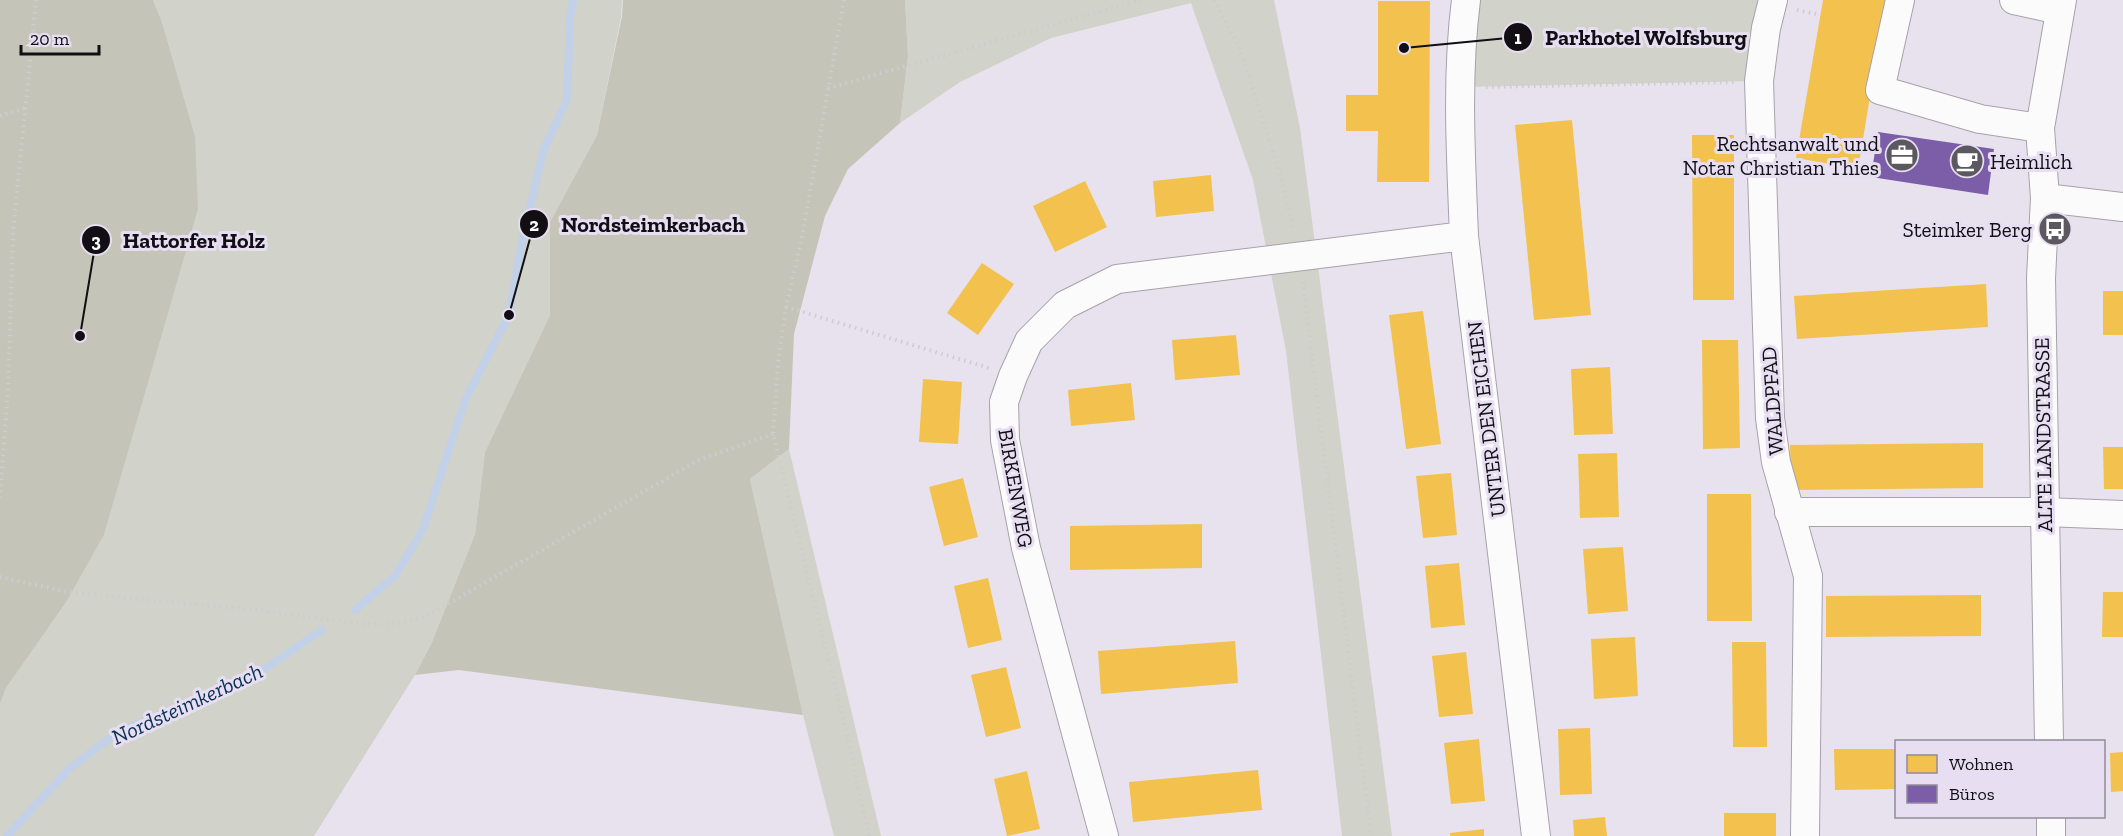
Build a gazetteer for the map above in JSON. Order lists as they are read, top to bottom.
{
  "streets": {
    "street": [
      "WALDPFAD",
      "UNTER DEN EICHEN",
      "ALTE LANDSTRASSE",
      "BIRKENWEG"
    ]
  },
  "crossings": [
    ["UNTER DEN EICHEN", "BIRKENWEG"]
  ],
  "water": ["Nordsteimkerbach"],
  "places": {
    "other": ["Parkhotel Wolfsburg", "Nordsteimkerbach", "Hattorfer Holz"],
    "office": ["Rechtsanwalt und Notar Christian Thies"],
    "cafe": ["Heimlich"],
    "bus stop": ["Steimker Berg"]
  },
  "legend": ["Wohnen", "Büros"],
  "scale_bar": "20 m"
}
